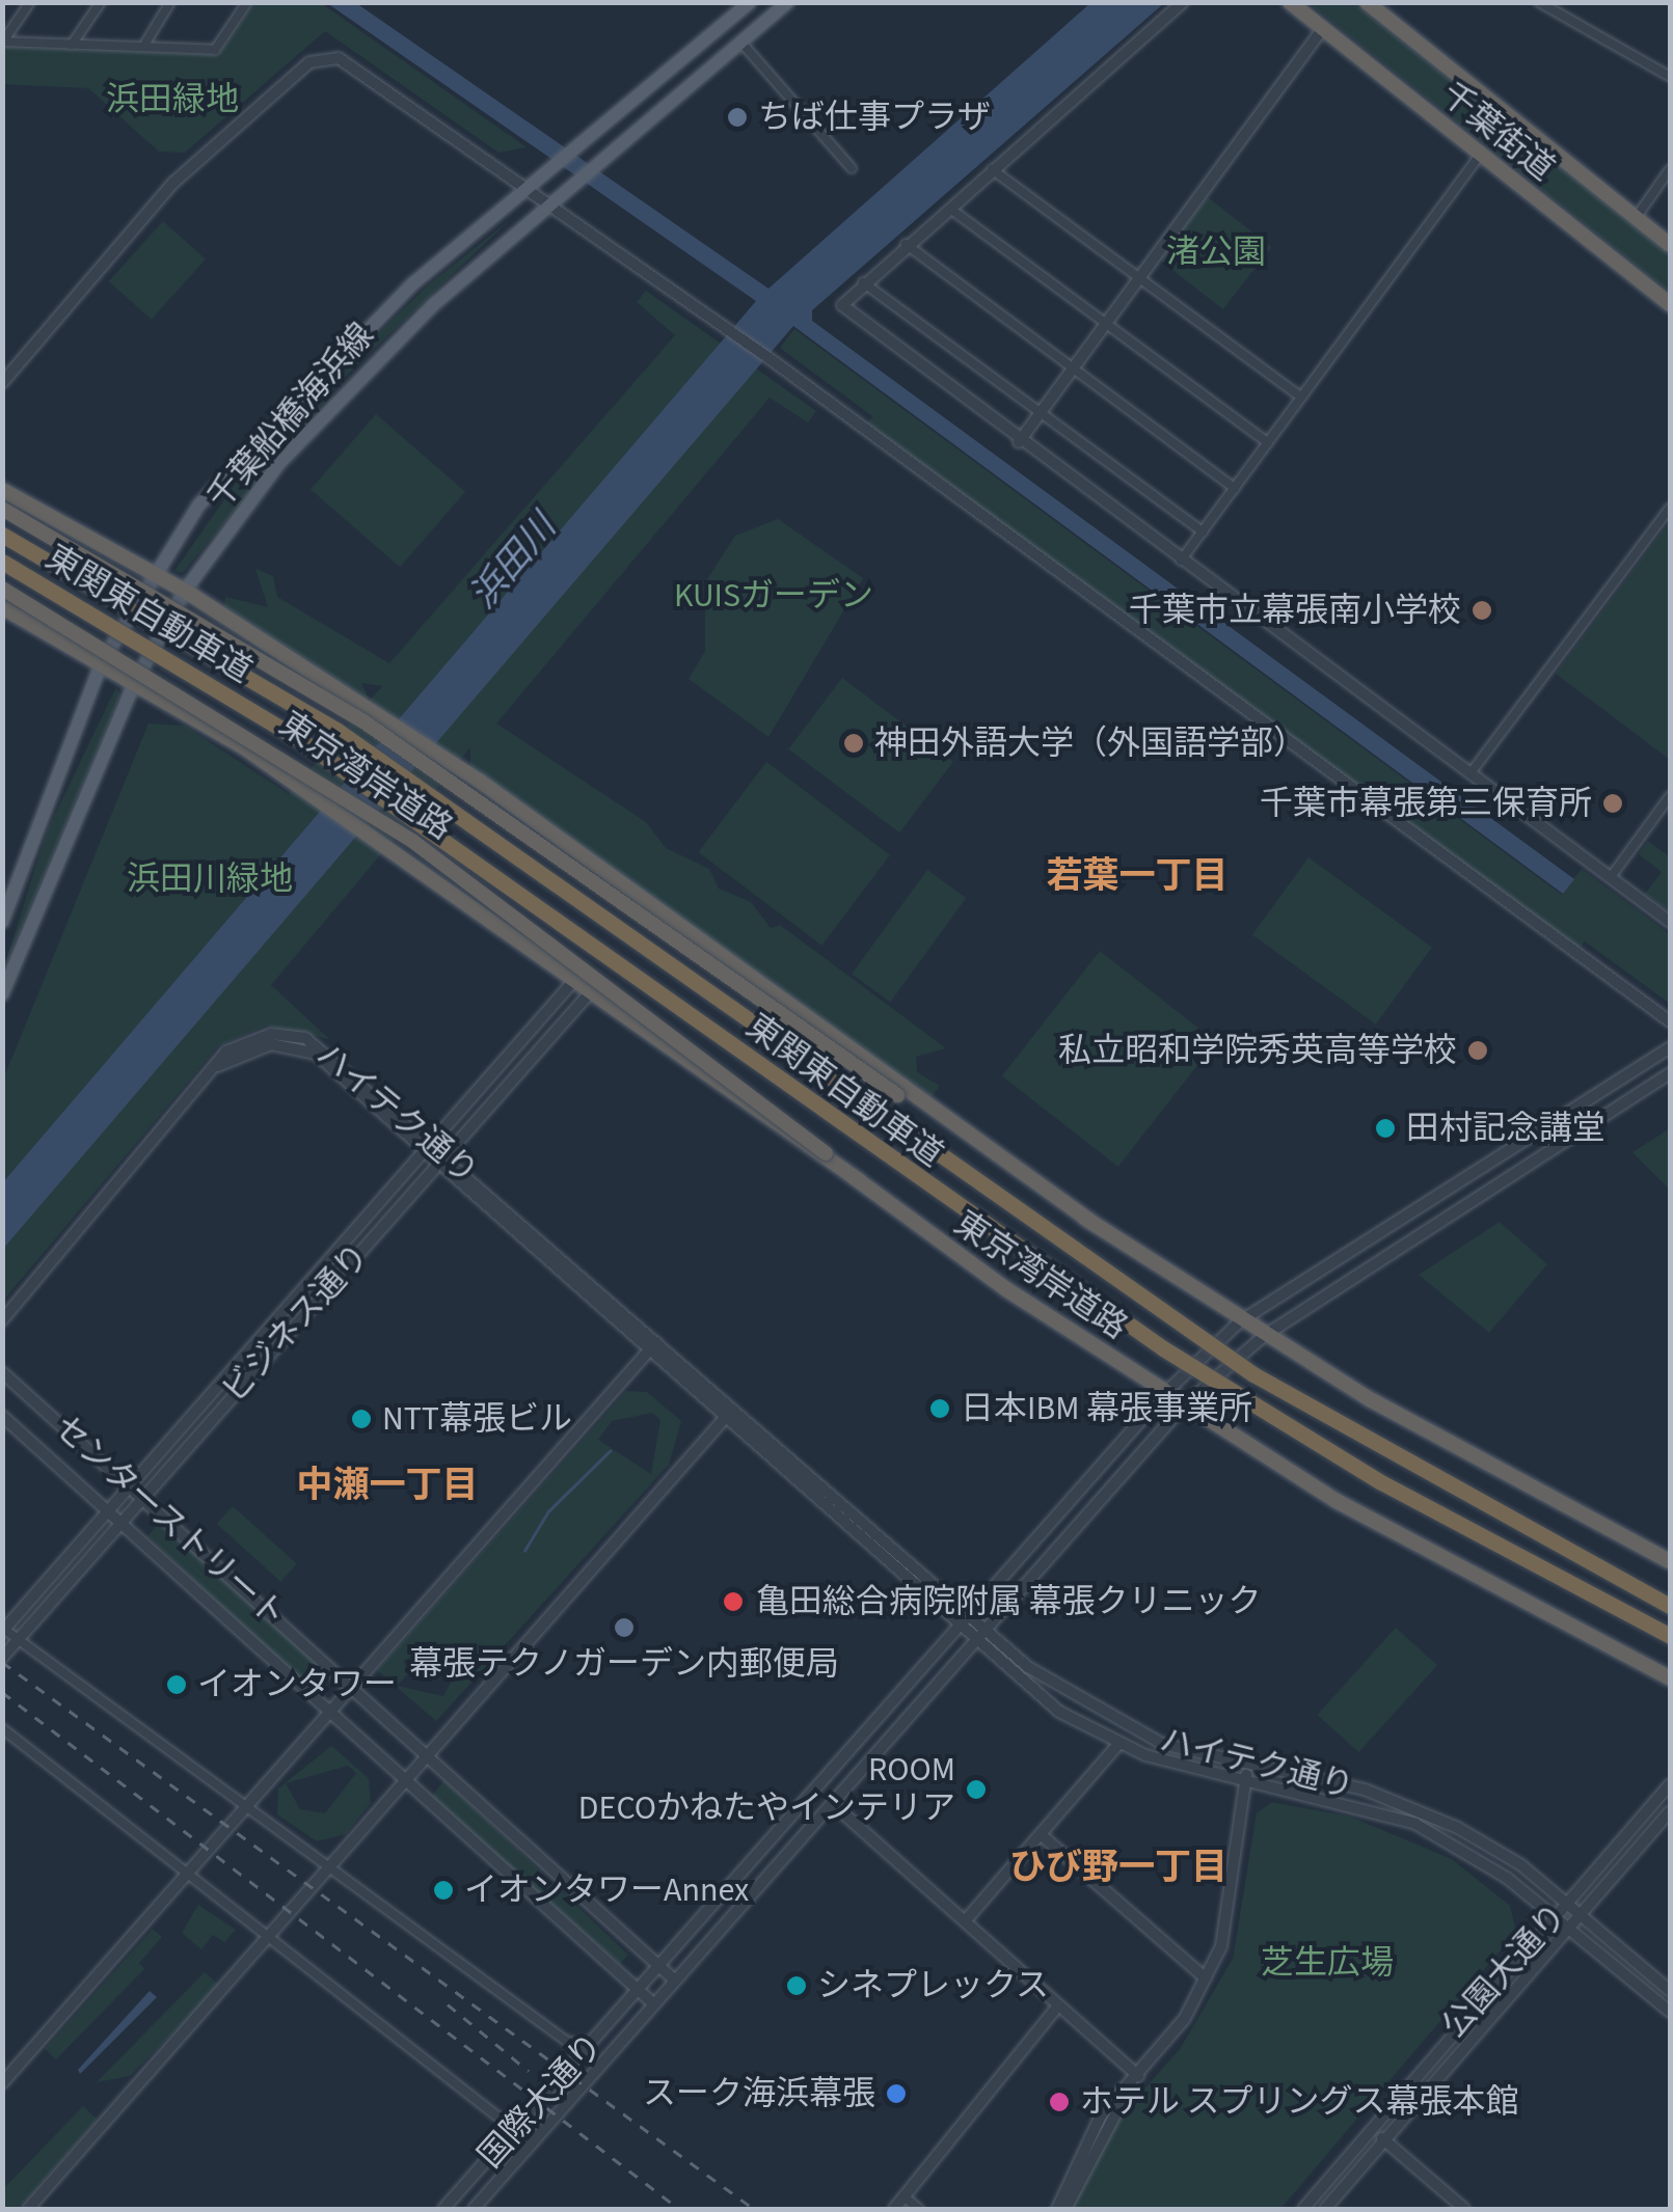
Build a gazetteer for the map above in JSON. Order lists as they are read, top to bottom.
{
  "streets": {
    "highway": ["千葉街道", "東関東自動車道", "東京湾岸道路"],
    "main road": ["千葉船橋海浜線"],
    "street": [
      "ハイテク通り",
      "ビジネス通り",
      "センターストリート",
      "公園大通り",
      "国際大通り"
    ]
  },
  "crossings": [
    ["東京湾岸道路", "国際大通り"],
    ["ハイテク通り", "ビジネス通り"],
    ["ハイテク通り", "公園大通り"],
    ["ハイテク通り", "国際大通り"],
    ["ビジネス通り", "センターストリート"],
    ["センターストリート", "国際大通り"]
  ],
  "districts": ["若葉一丁目", "中瀬一丁目", "ひび野一丁目"],
  "water": ["浜田川"],
  "parks": [
    "浜田緑地",
    "渚公園",
    "KUISガーデン",
    "浜田川緑地",
    "芝生広場"
  ],
  "places": [
    "ちば仕事プラザ",
    "千葉市立幕張南小学校",
    "神田外語大学（外国語学部）",
    "千葉市幕張第三保育所",
    "私立昭和学院秀英高等学校",
    "田村記念講堂",
    "日本IBM 幕張事業所",
    "NTT幕張ビル",
    "亀田総合病院附属 幕張クリニック",
    "幕張テクノガーデン内郵便局",
    "イオンタワー",
    "ROOM DECOかねたやインテリア",
    "イオンタワーAnnex",
    "シネプレックス",
    "スーク海浜幕張",
    "ホテル スプリングス幕張本館"
  ]
}
